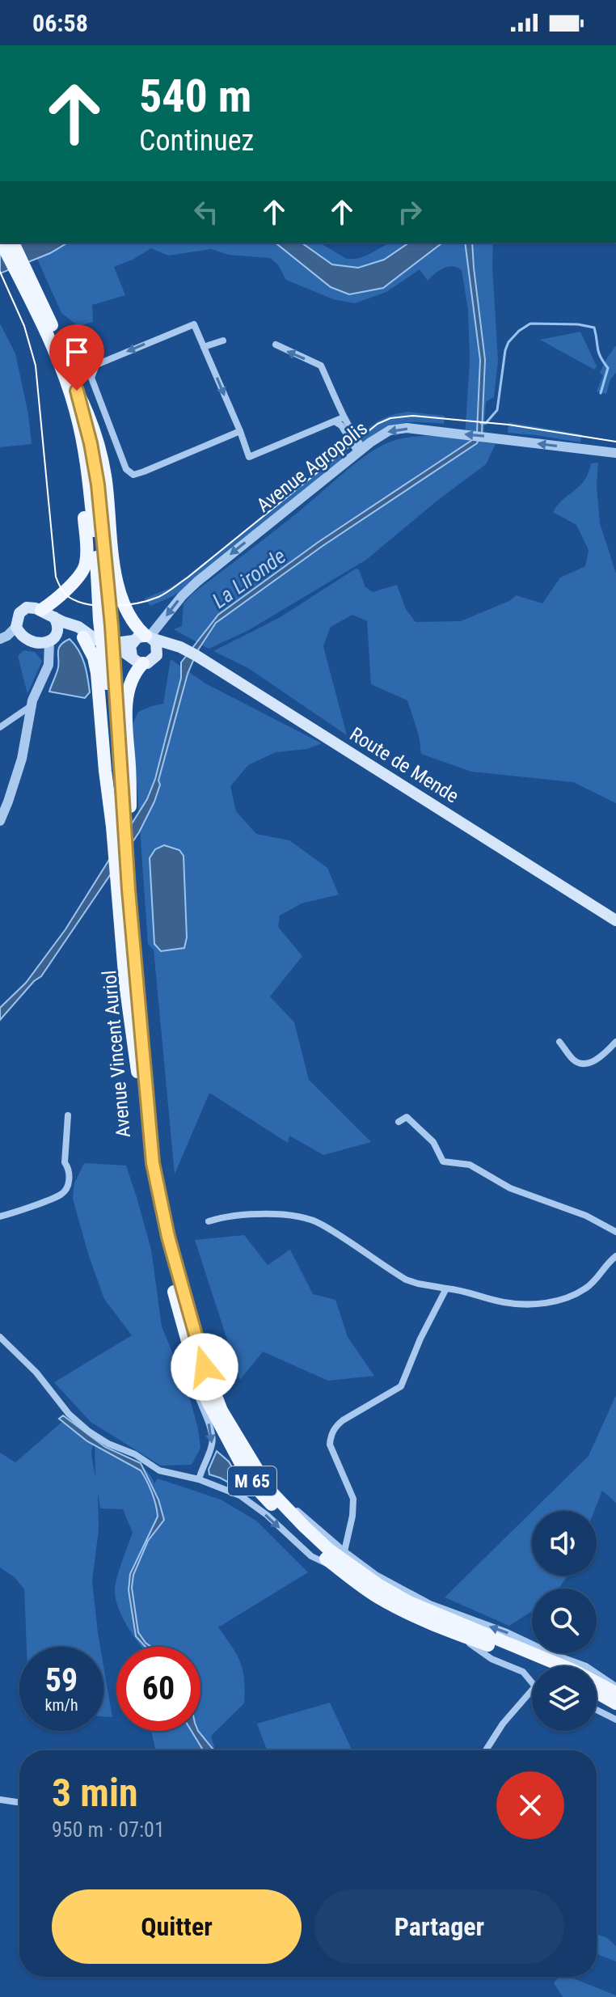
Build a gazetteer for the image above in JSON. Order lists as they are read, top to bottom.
{
  "streets": {
    "main road": ["Route de Mende", "Avenue Vincent Auriol", "M 65"],
    "street": ["Avenue Agropolis"]
  },
  "crossings": [
    ["Avenue Agropolis", "Route de Mende"],
    ["Avenue Agropolis", "M 65"],
    ["Route de Mende", "M 65"],
    ["Avenue Vincent Auriol", "M 65"]
  ],
  "one_way": ["Avenue Agropolis"],
  "water": ["La Lironde"],
  "page": {
    "status": "06:58",
    "turn": ["540 m", "Continuez"],
    "speed": "59 km/h",
    "limit": "60",
    "heading": ["3 min", "950 m · 07:01"],
    "buttons": ["Quitter", "Partager"]
  }
}
